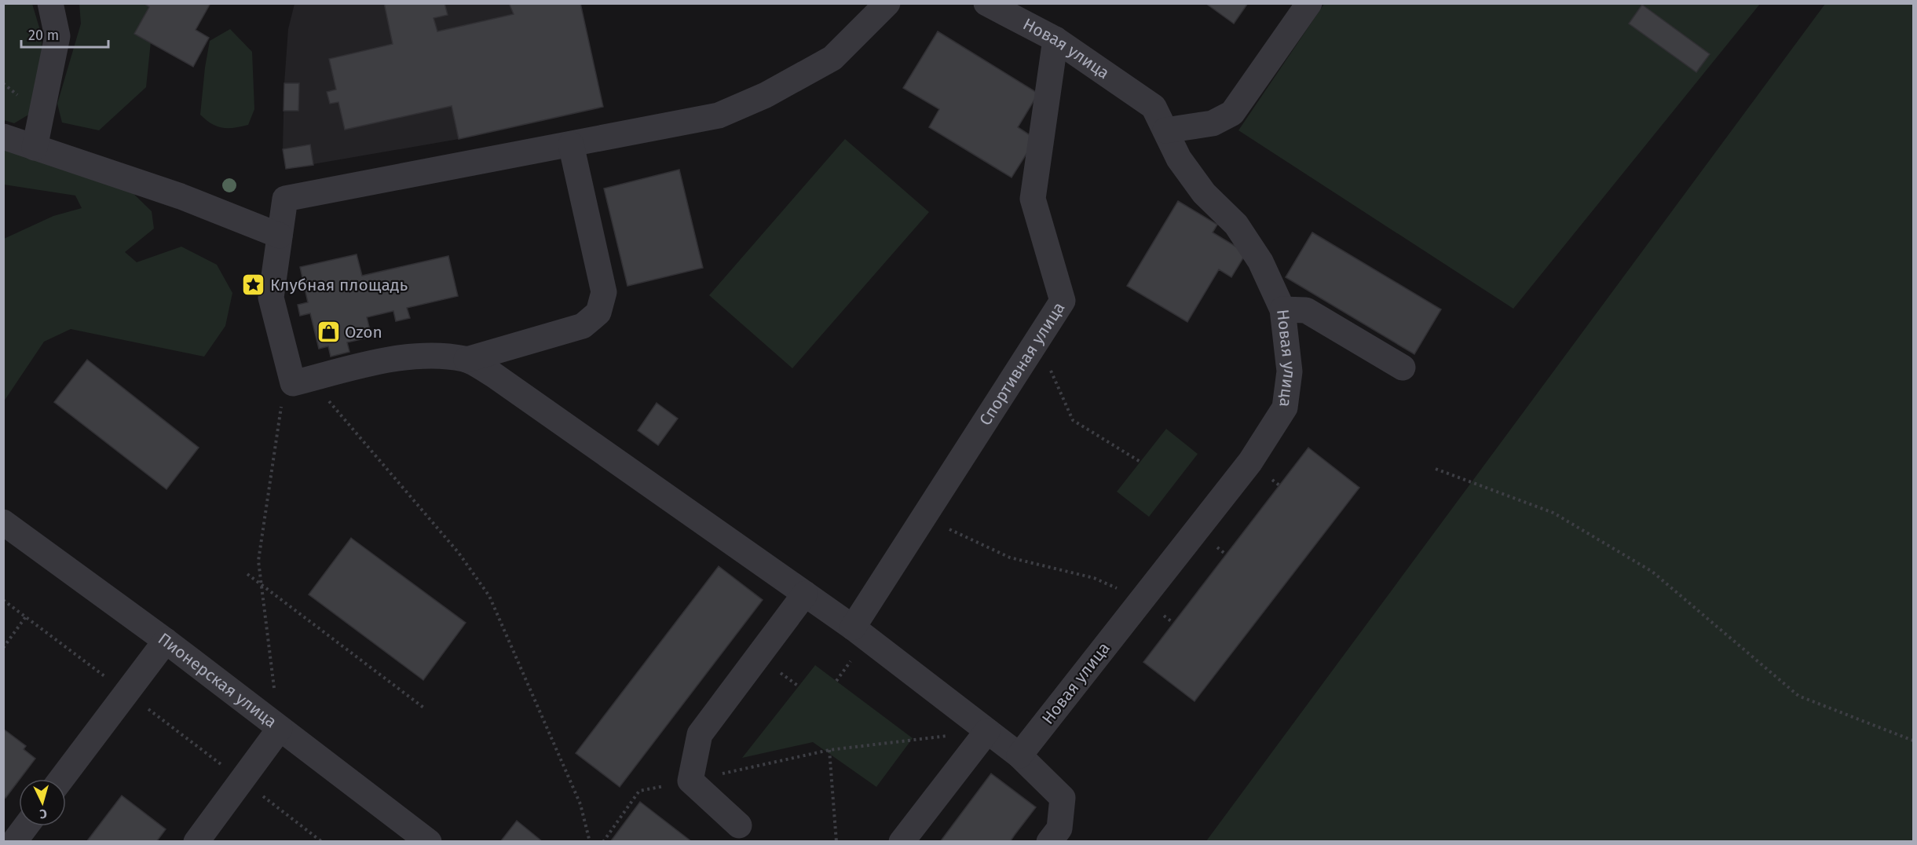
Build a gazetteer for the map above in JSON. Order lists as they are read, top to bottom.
{
  "streets": {
    "street": ["Новая улица", "Спортивная улица", "Пионерская улица"]
  },
  "crossings": [
    ["Новая улица", "Спортивная улица"]
  ],
  "places": {
    "place": ["Клубная площадь"],
    "shop": ["Ozon"]
  },
  "scale_bar": "20 m",
  "north": "bottom"
}
